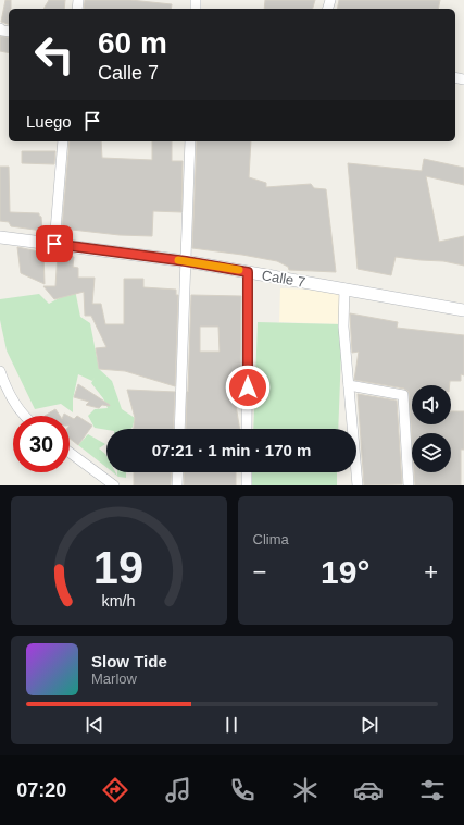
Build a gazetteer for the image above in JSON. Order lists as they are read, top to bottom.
{
  "streets": {
    "street": ["Calle 7"]
  },
  "page": {
    "turn": ["60 m", "Calle 7"],
    "then": "Luego",
    "limit": "30",
    "trip": "07:21 · 1 min · 170 m",
    "tile": "Clima",
    "heat": ["−", "19°", "+"],
    "song": ["Slow Tide", "Marlow"],
    "tabs": "07:20",
    "gauge": ["19", "km/h"]
  }
}
